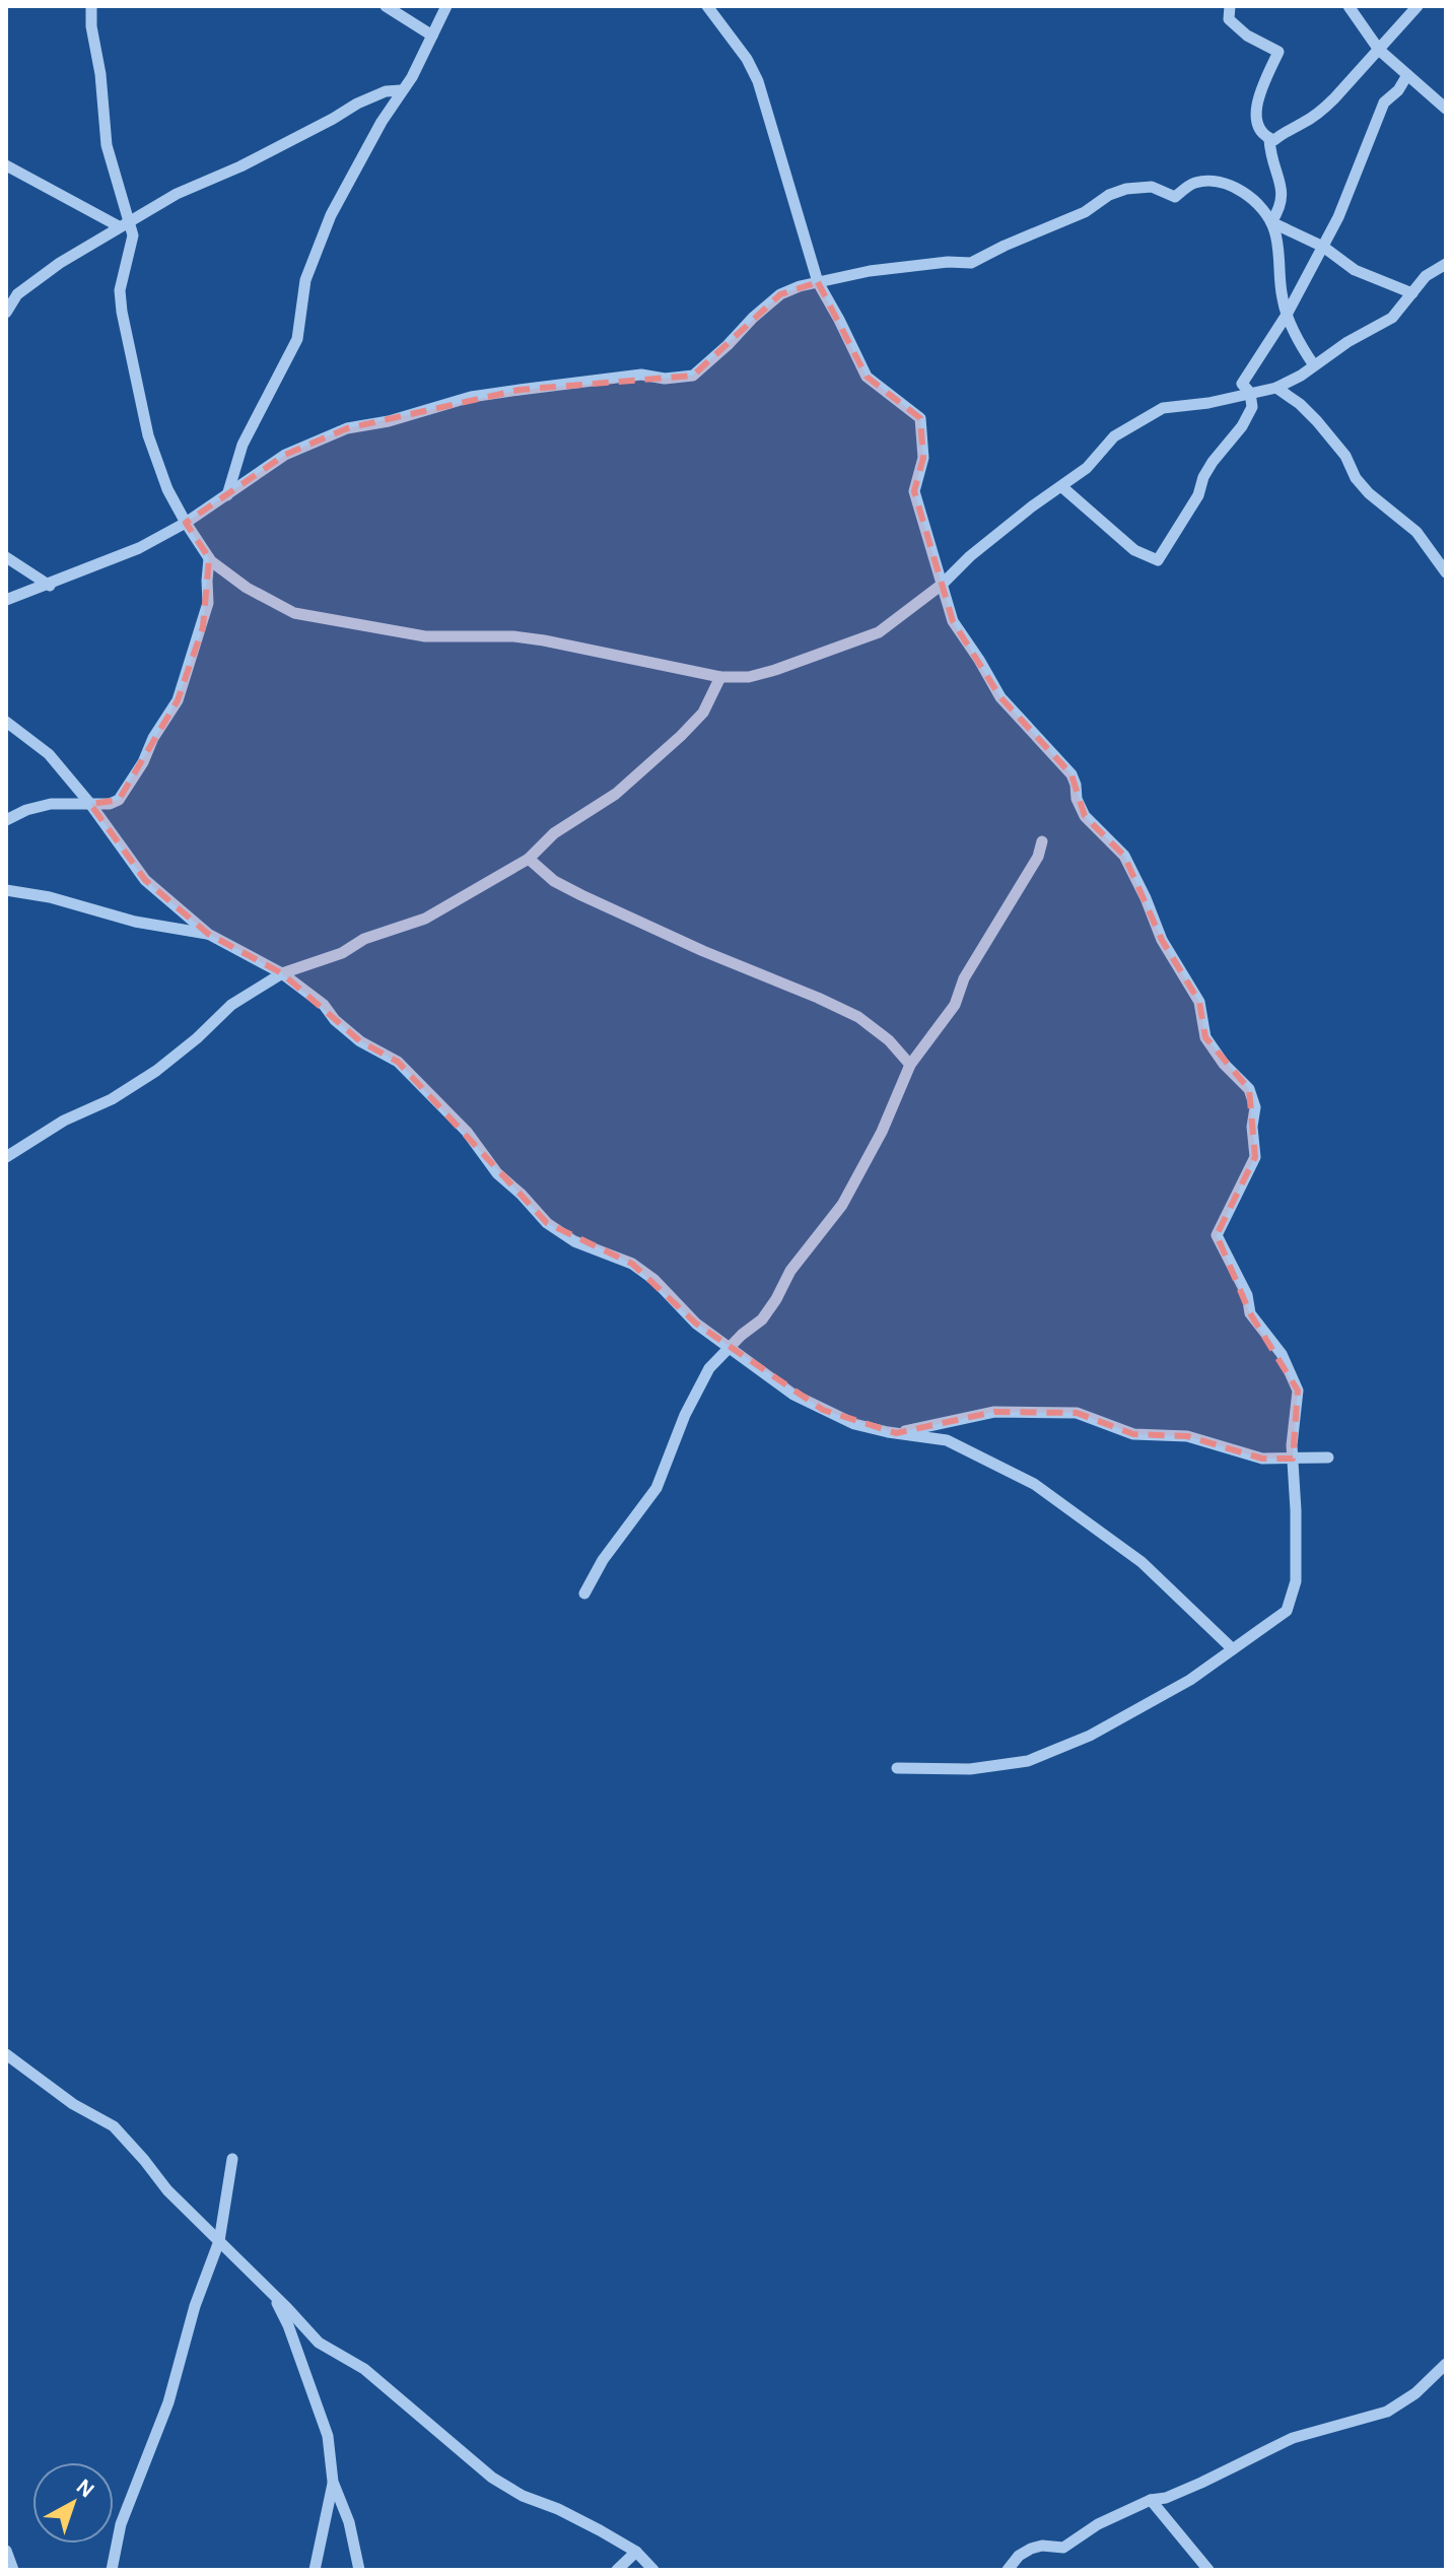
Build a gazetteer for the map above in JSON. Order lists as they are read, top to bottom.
{
  "north": "top right"
}
